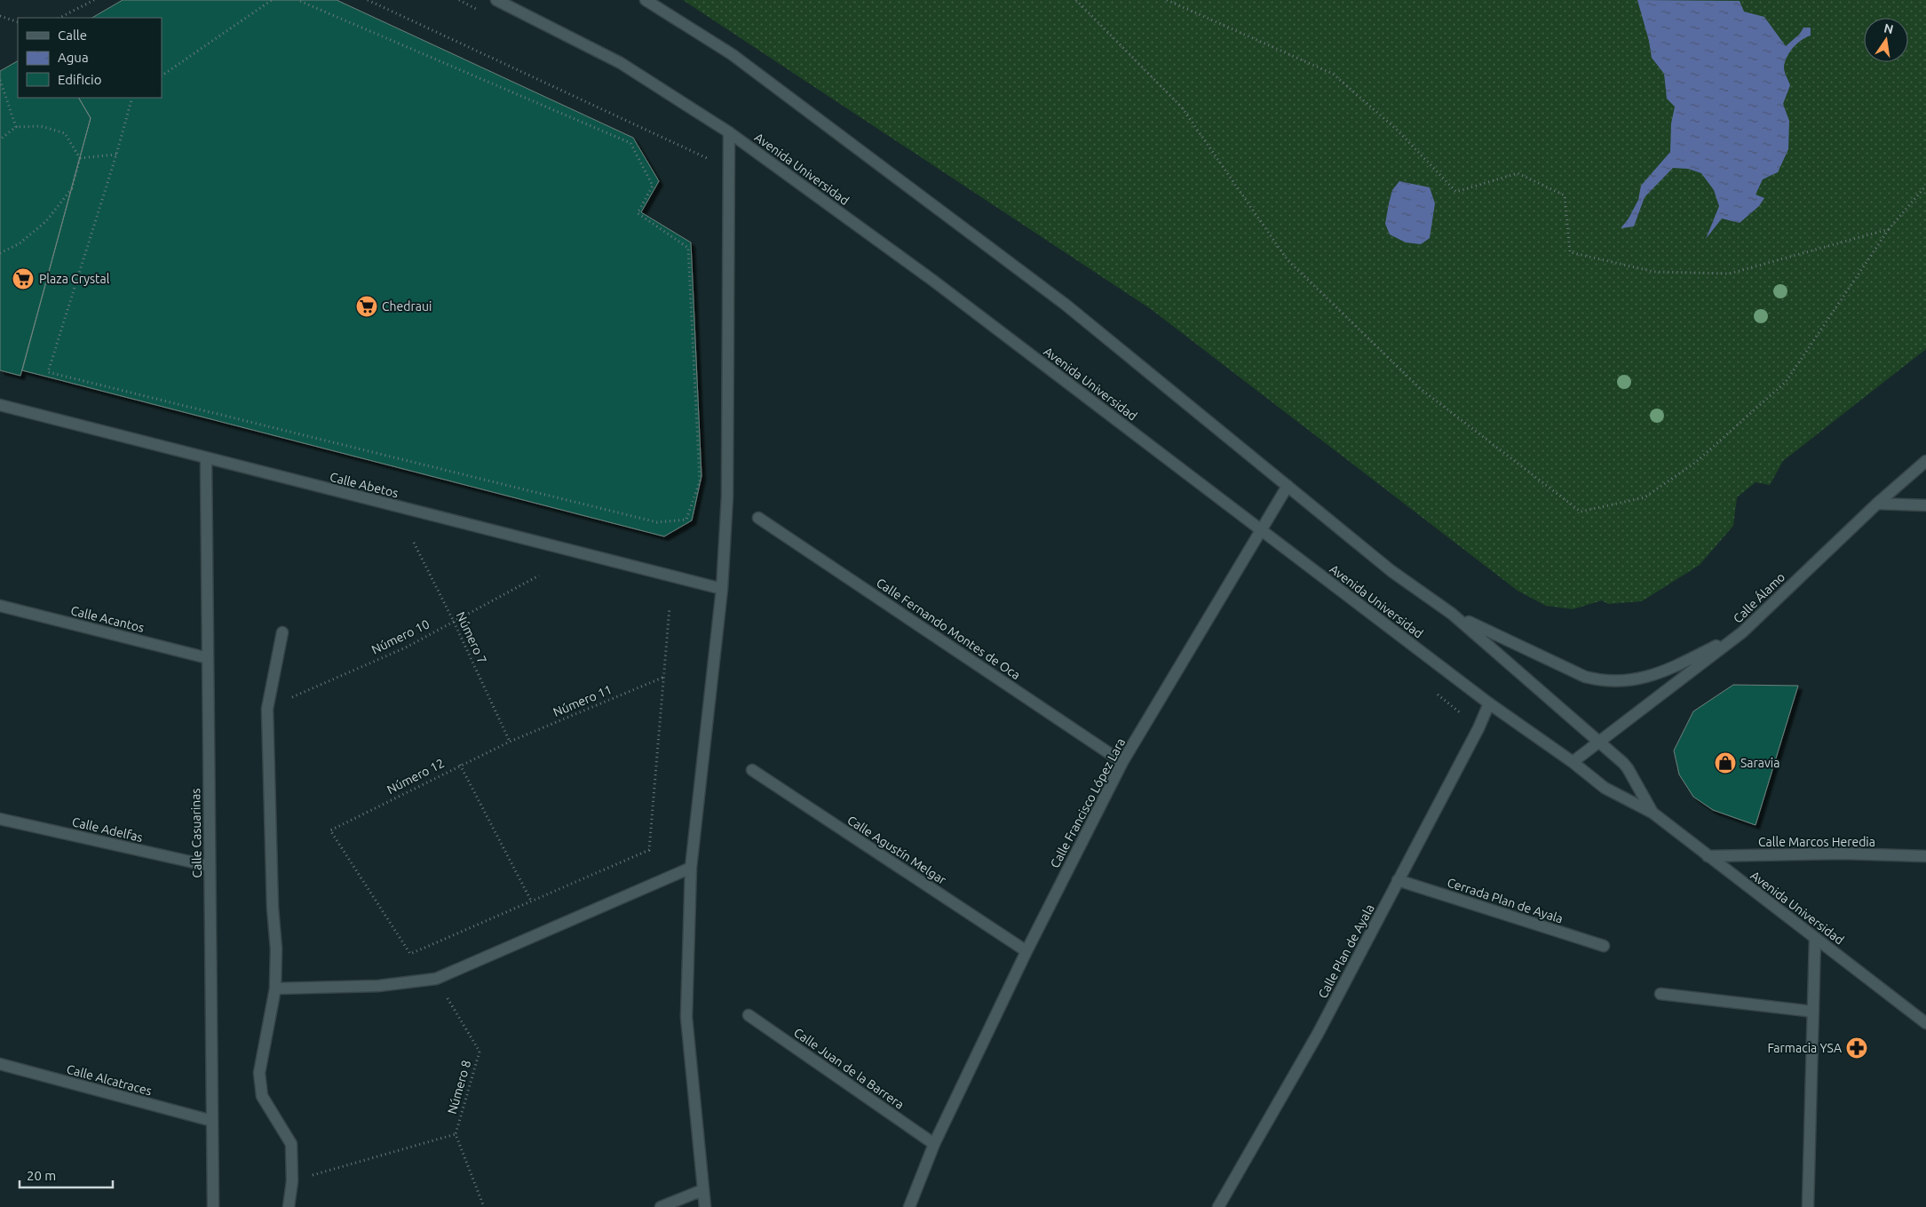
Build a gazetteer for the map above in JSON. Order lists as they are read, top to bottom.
{
  "streets": {
    "street": [
      "Avenida Universidad",
      "Calle Abetos",
      "Calle Álamo",
      "Calle Acantos",
      "Calle Fernando Montes de Oca",
      "Calle Francisco López Lara",
      "Calle Adelfas",
      "Calle Casuarinas",
      "Calle Marcos Heredia",
      "Calle Agustín Melgar",
      "Cerrada Plan de Ayala",
      "Calle Plan de Ayala",
      "Calle Juan de la Barrera",
      "Calle Alcatraces"
    ],
    "path": [
      "Número 10",
      "Número 7",
      "Número 11",
      "Número 12",
      "Número 8"
    ]
  },
  "crossings": [
    ["Avenida Universidad", "Calle Álamo"],
    ["Avenida Universidad", "Calle Francisco López Lara"],
    ["Avenida Universidad", "Calle Marcos Heredia"],
    ["Avenida Universidad", "Calle Plan de Ayala"],
    ["Calle Abetos", "Calle Casuarinas"],
    ["Calle Acantos", "Calle Casuarinas"],
    ["Calle Fernando Montes de Oca", "Calle Francisco López Lara"],
    ["Número 10", "Número 7"],
    ["Número 7", "Número 11"],
    ["Número 7", "Número 12"],
    ["Número 11", "Número 12"],
    ["Calle Francisco López Lara", "Calle Agustín Melgar"],
    ["Calle Francisco López Lara", "Calle Juan de la Barrera"],
    ["Calle Adelfas", "Calle Casuarinas"],
    ["Calle Casuarinas", "Calle Alcatraces"],
    ["Cerrada Plan de Ayala", "Calle Plan de Ayala"]
  ],
  "places": {
    "supermarket": ["Plaza Crystal", "Chedraui"],
    "shop": ["Saravia"],
    "pharmacy": ["Farmacia YSA"]
  },
  "legend": ["Calle", "Agua", "Edificio"],
  "scale_bar": "20 m",
  "north": "top"
}
